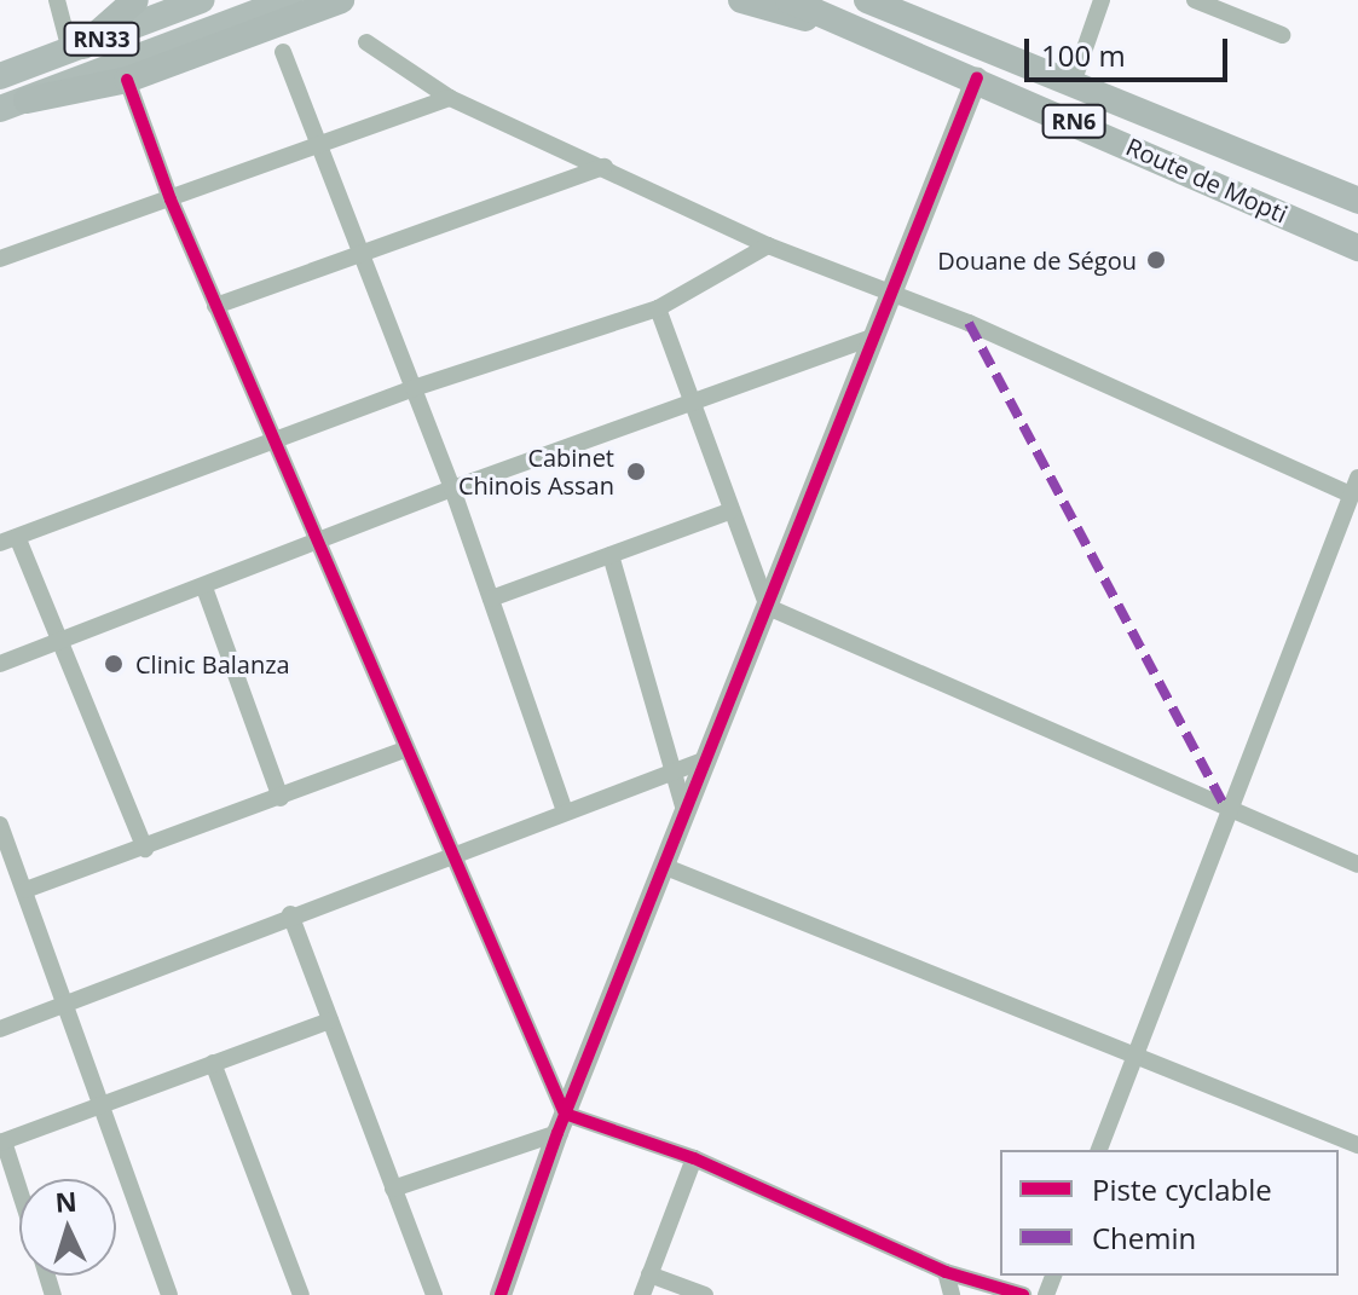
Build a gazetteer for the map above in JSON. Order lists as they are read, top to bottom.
{
  "streets": {
    "highway": ["RN6", "Route de Mopti"],
    "main road": ["RN33"]
  },
  "places": ["Douane de Ségou", "Cabinet Chinois Assan", "Clinic Balanza"],
  "legend": ["Piste cyclable", "Chemin"],
  "scale_bar": "100 m",
  "north": "top"
}
